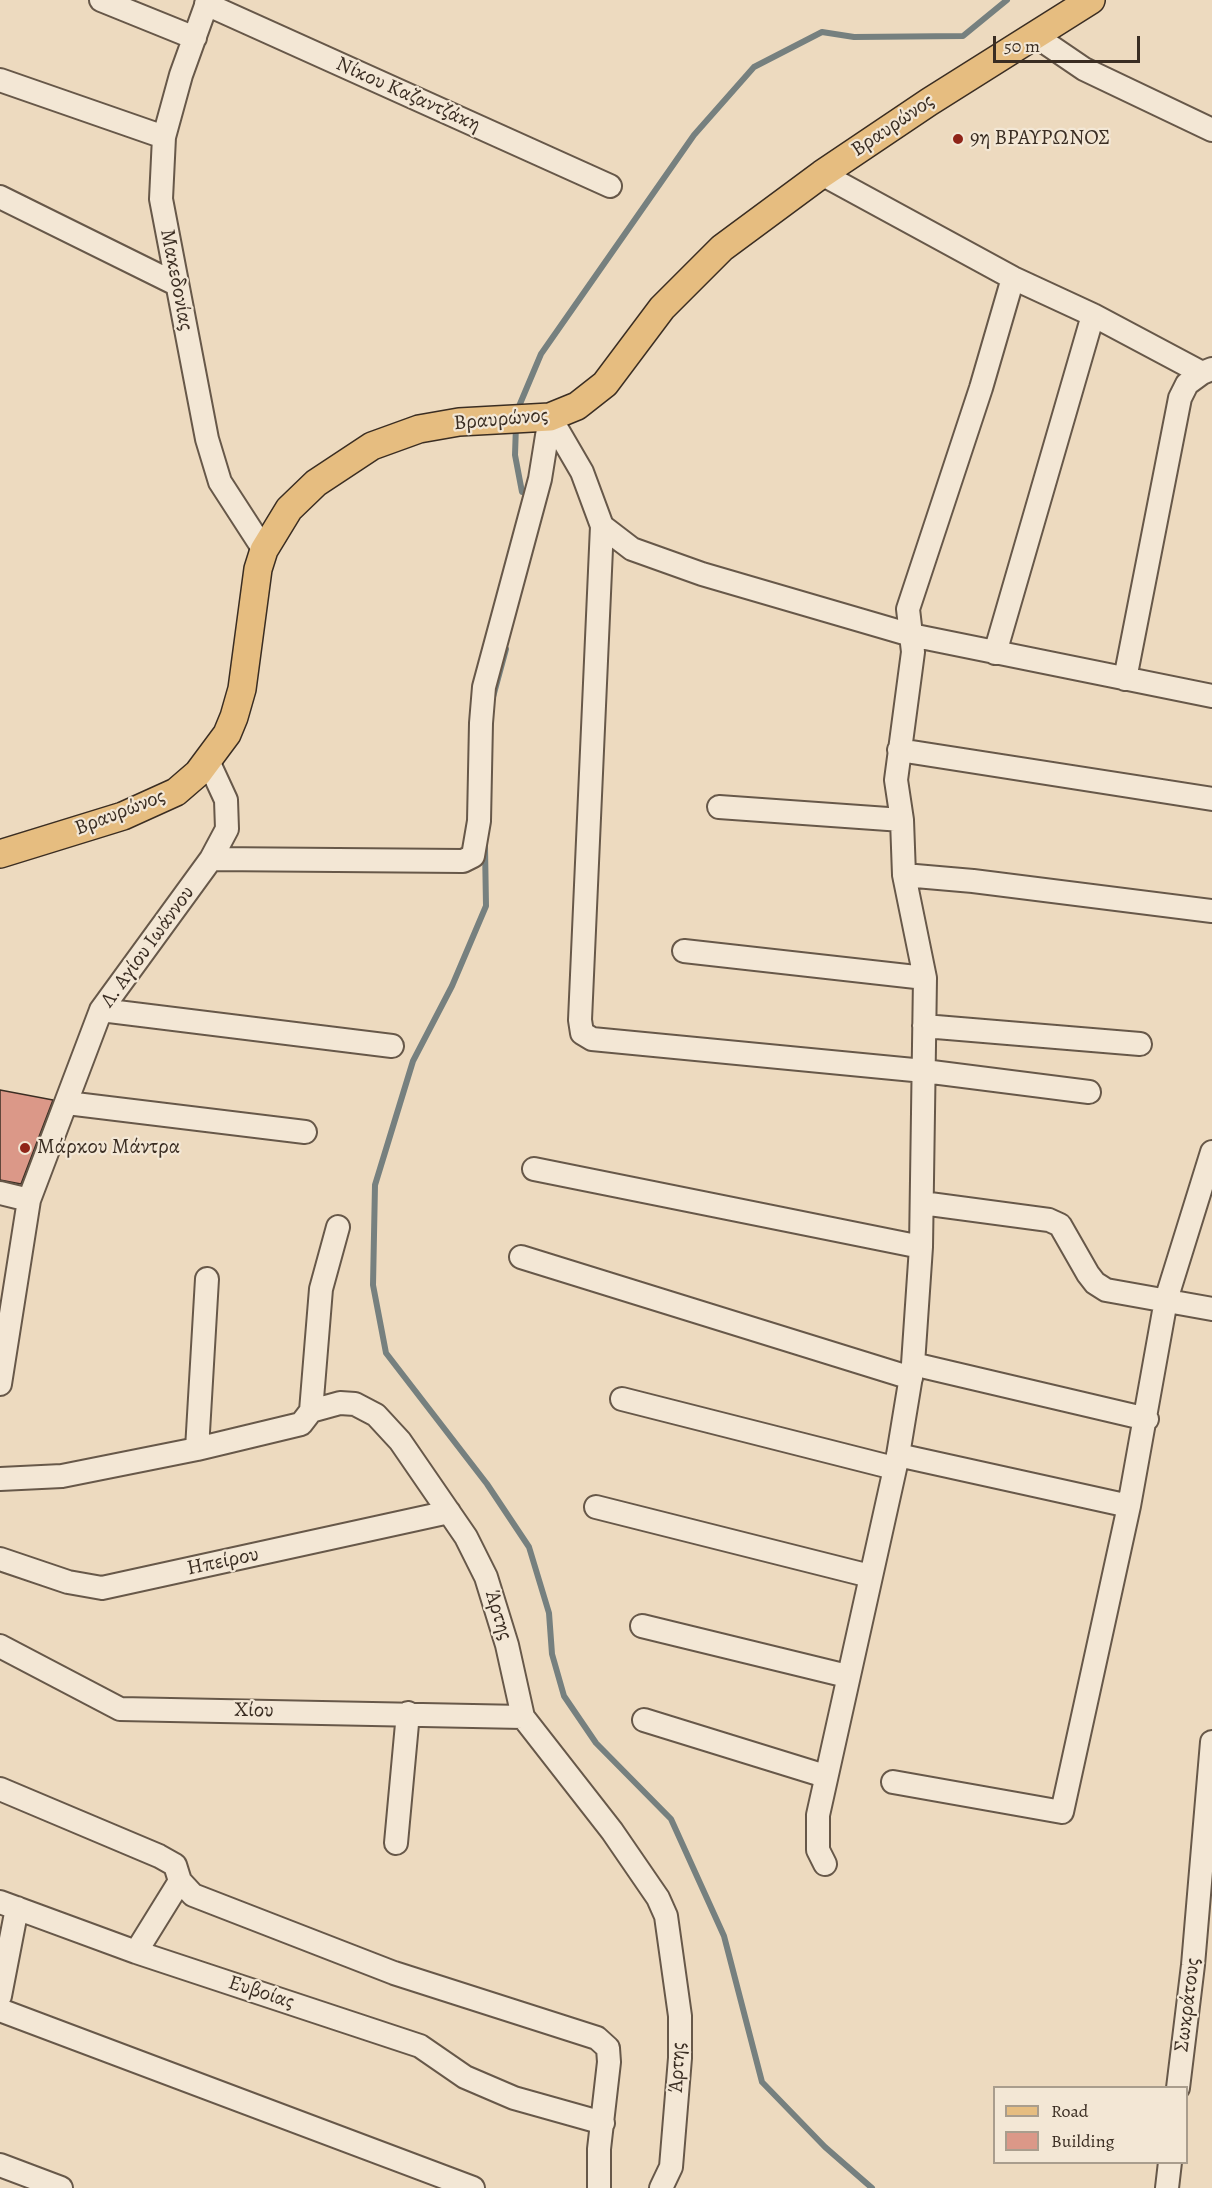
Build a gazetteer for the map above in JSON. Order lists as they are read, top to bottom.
{
  "streets": {
    "main road": ["Βραυρώνος"],
    "street": [
      "Νίκου Καζαντζάκη",
      "Μακεδονίας",
      "Λ. Αγίου Ιωάννου",
      "Ηπείρου",
      "Άρτης",
      "Χίου",
      "Ευβοίας",
      "Σωκράτους"
    ]
  },
  "crossings": [
    ["Νίκου Καζαντζάκη", "Μακεδονίας"],
    ["Βραυρώνος", "Μακεδονίας"],
    ["Βραυρώνος", "Λ. Αγίου Ιωάννου"],
    ["Ηπείρου", "Άρτης"],
    ["Άρτης", "Χίου"]
  ],
  "places": ["9η ΒΡΑΥΡΩΝΟΣ", "Μάρκου Μάντρα"],
  "legend": ["Road", "Building"],
  "scale_bar": "50 m"
}
